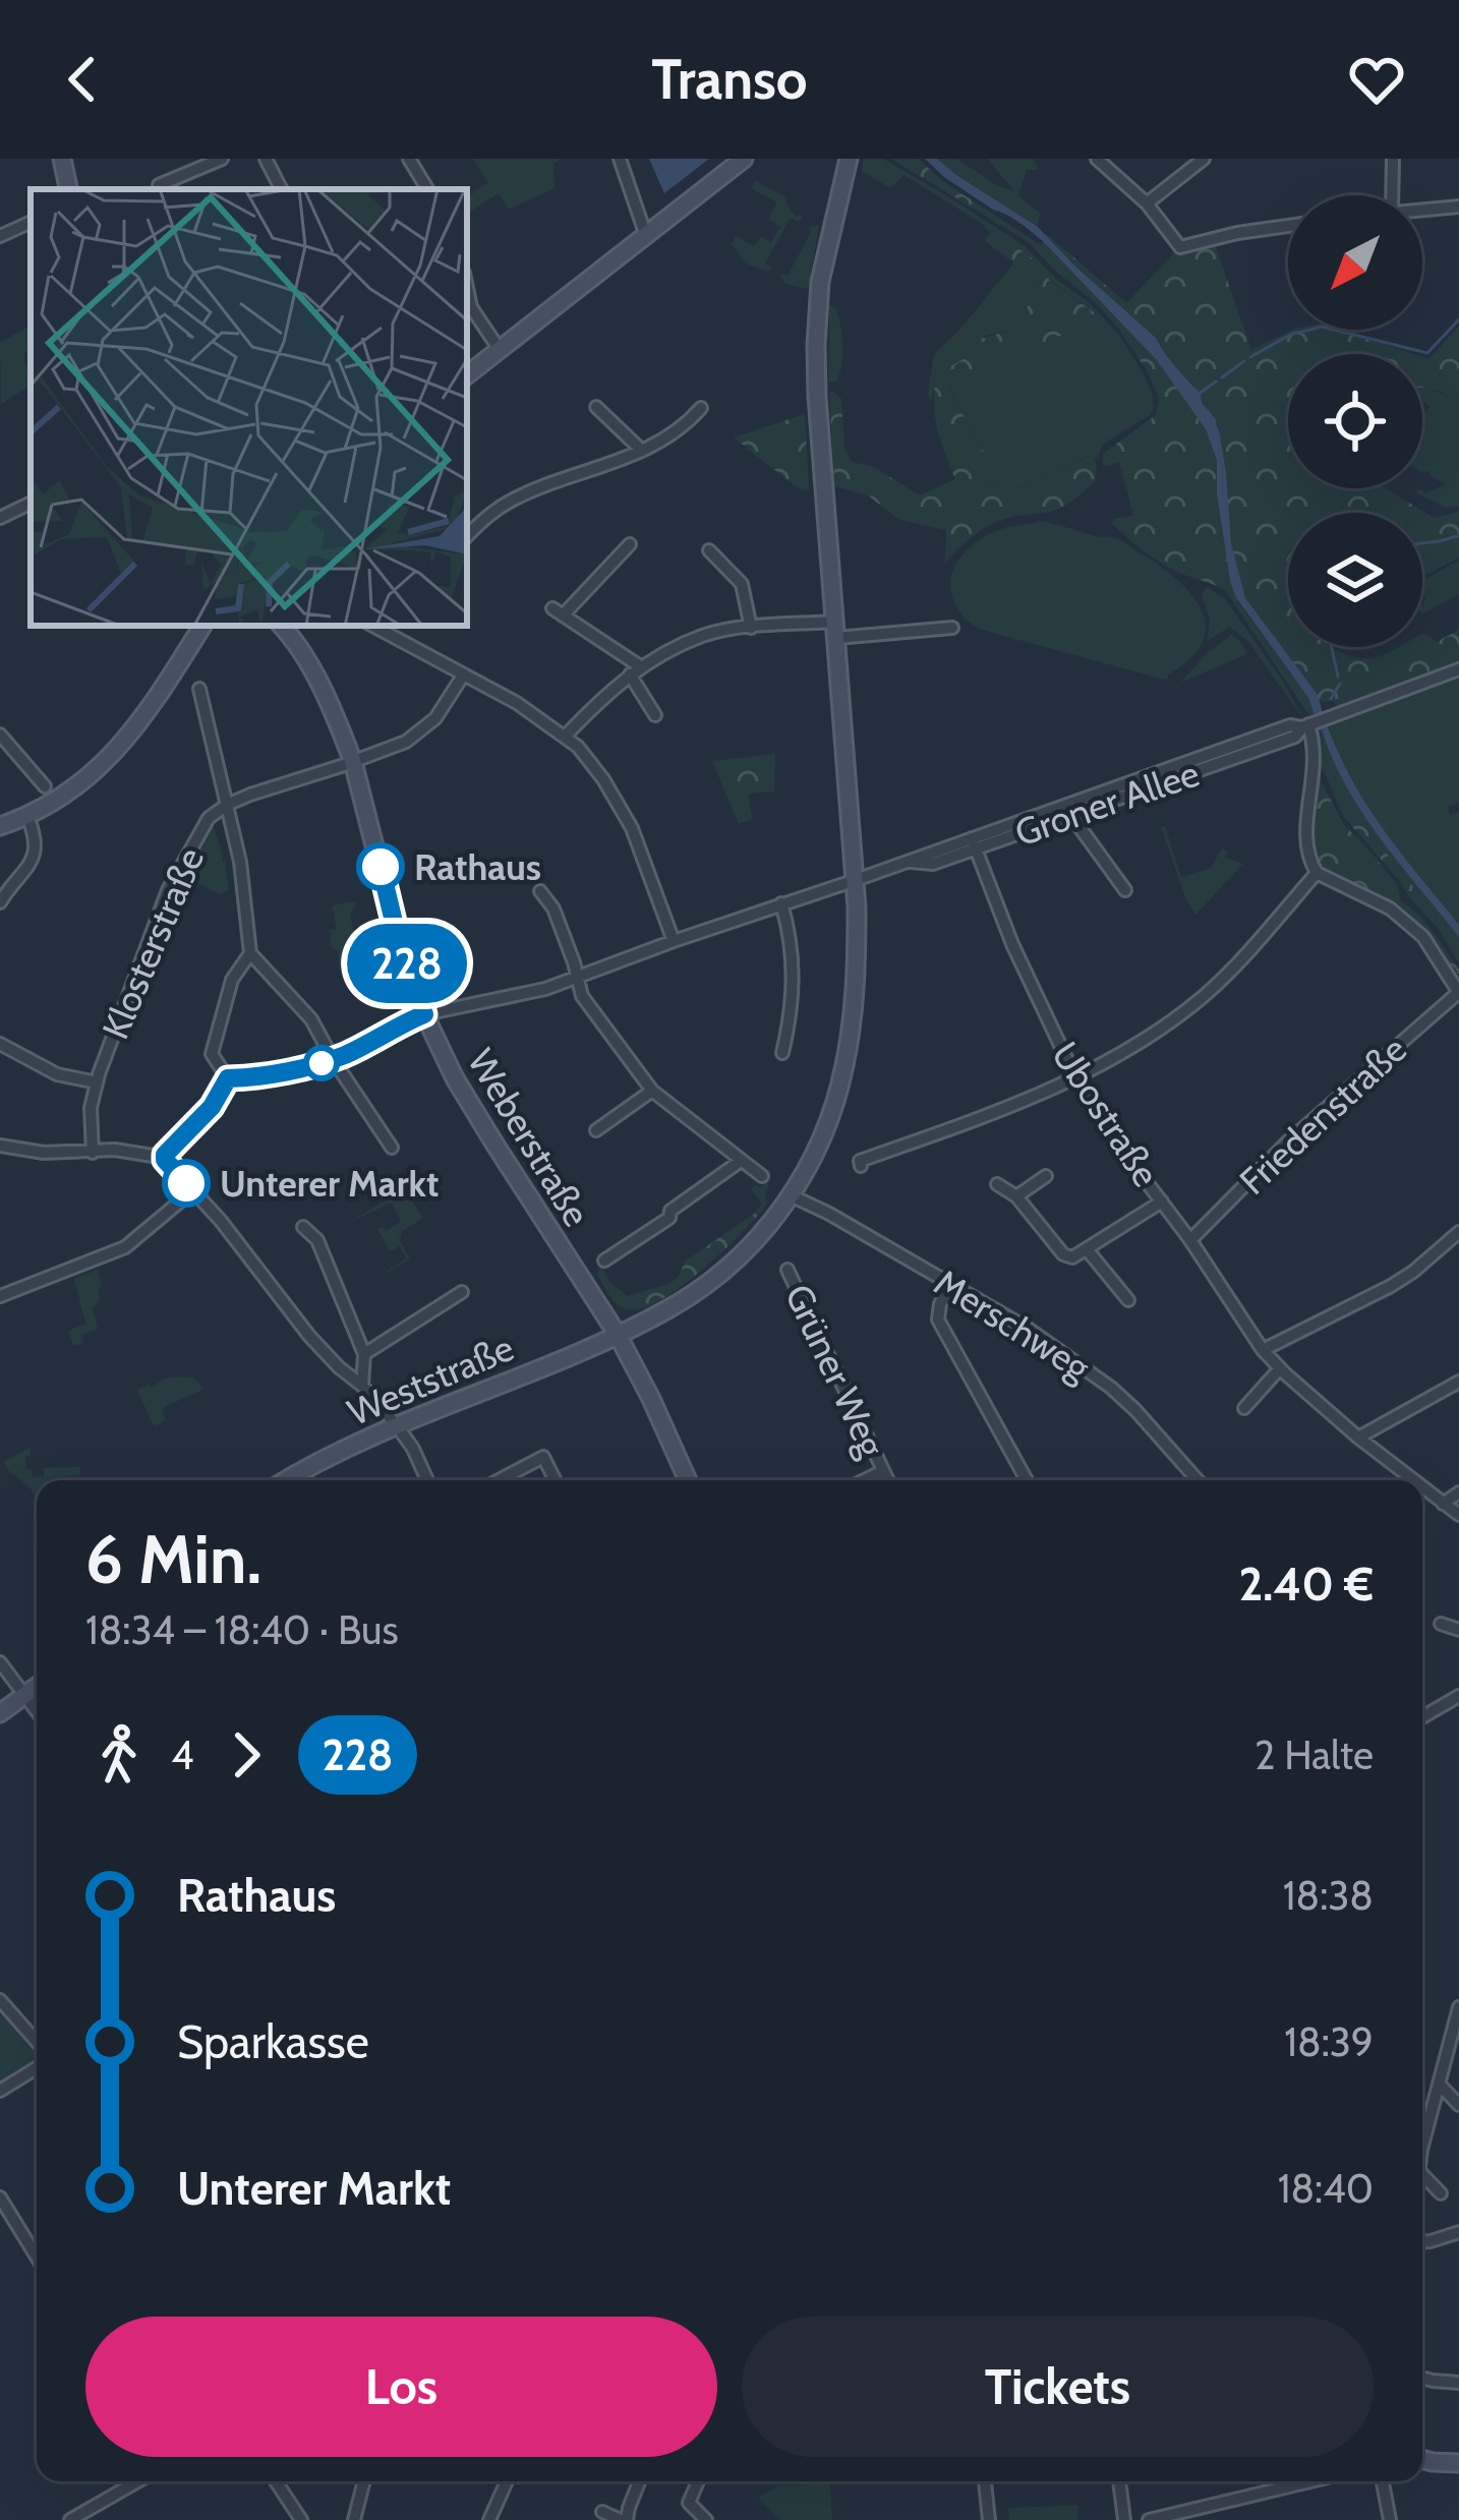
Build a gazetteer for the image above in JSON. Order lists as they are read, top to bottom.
{
  "streets": {
    "main road": ["Weberstraße", "Weststraße"],
    "street": [
      "Groner Allee",
      "Klosterstraße",
      "Ubostraße",
      "Friedenstraße",
      "Merschweg",
      "Grüner Weg"
    ]
  },
  "crossings": [
    ["Groner Allee", "Ubostraße"],
    ["Groner Allee", "Weberstraße"],
    ["Groner Allee", "Weststraße"],
    ["Klosterstraße", "Weberstraße"],
    ["Ubostraße", "Friedenstraße"],
    ["Weberstraße", "Weststraße"],
    ["Merschweg", "Weststraße"]
  ],
  "places": ["Rathaus", "Unterer Markt"],
  "lines": ["bus line 228"],
  "north": "bottom left",
  "page": {
    "header": "Transo",
    "on_map": "228",
    "heading": ["6 Min.", "18:34 – 18:40 · Bus", "2.40 €"],
    "legs": ["4", "228", "2 Halte"],
    "list": [
      {
        "name": "Rathaus",
        "value": "18:38"
      },
      {
        "name": "Sparkasse",
        "value": "18:39"
      },
      {
        "name": "Unterer Markt",
        "value": "18:40"
      }
    ],
    "buttons": ["Los", "Tickets"]
  }
}
